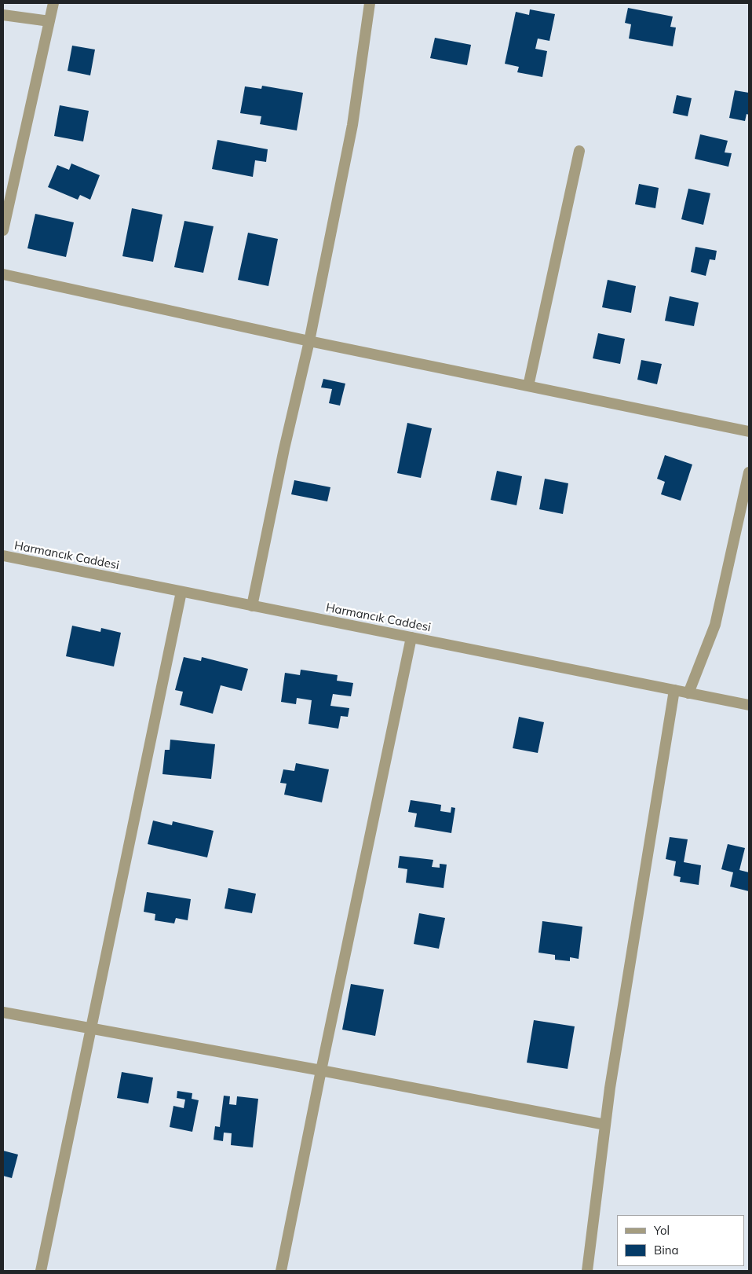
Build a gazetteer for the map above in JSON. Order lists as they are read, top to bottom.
{
  "streets": {
    "street": ["Harmancık Caddesi"]
  },
  "legend": ["Yol", "Bina"]
}
